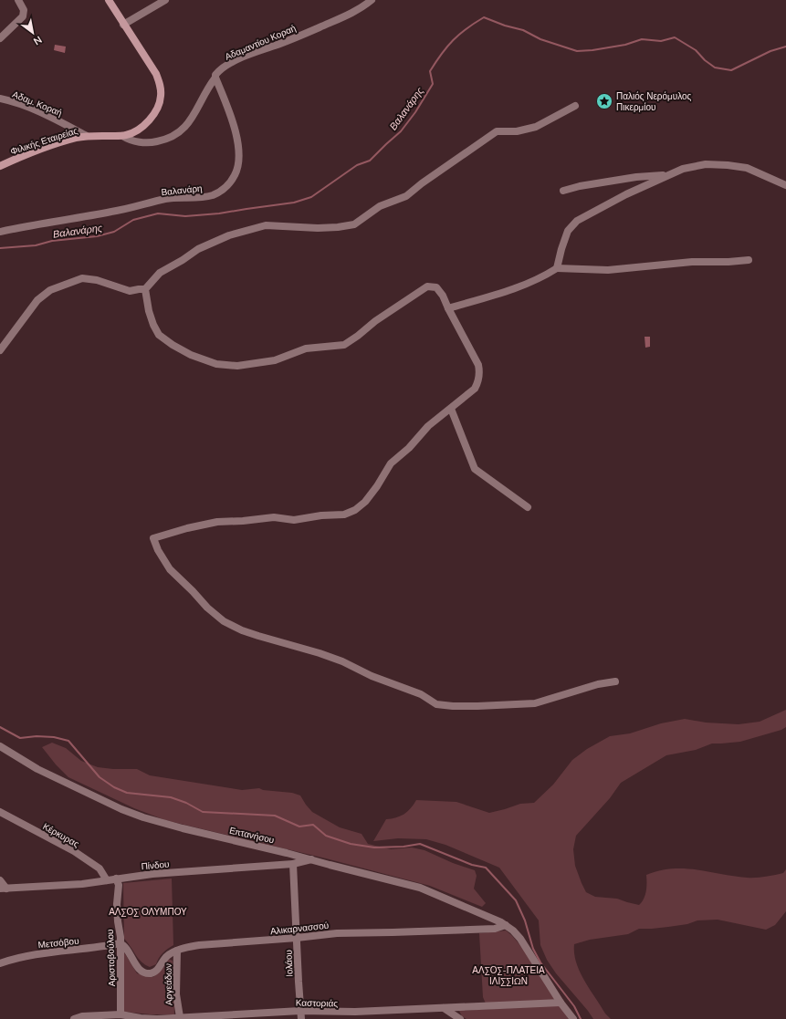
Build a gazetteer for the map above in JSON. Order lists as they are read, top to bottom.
{
  "streets": {
    "main road": ["Φιλικής Εταιρείας"],
    "street": [
      "Αδαμαντίου Κοραή",
      "Αδαμ. Κοραή",
      "Βαλανάρη",
      "Κέρκυρας",
      "Επτανήσου",
      "Πίνδου",
      "Αλικαρνασσού",
      "Μετσόβου",
      "Αριστοβούλου",
      "Ιολάου",
      "Αργεάδων",
      "Καστοριάς"
    ]
  },
  "crossings": [
    ["Αδαμαντίου Κοραή", "Φιλικής Εταιρείας"],
    ["Αδαμαντίου Κοραή", "Βαλανάρη"],
    ["Αδαμ. Κοραή", "Φιλικής Εταιρείας"],
    ["Κέρκυρας", "Πίνδου"],
    ["Επτανήσου", "Πίνδου"],
    ["Επτανήσου", "Αλικαρνασσού"],
    ["Επτανήσου", "Καστοριάς"],
    ["Πίνδου", "Αριστοβούλου"],
    ["Πίνδου", "Ιολάου"],
    ["Αλικαρνασσού", "Μετσόβου"],
    ["Αλικαρνασσού", "Αριστοβούλου"],
    ["Αλικαρνασσού", "Ιολάου"],
    ["Αλικαρνασσού", "Αργεάδων"],
    ["Μετσόβου", "Αριστοβούλου"],
    ["Αριστοβούλου", "Καστοριάς"],
    ["Ιολάου", "Καστοριάς"],
    ["Αργεάδων", "Καστοριάς"]
  ],
  "water": ["Βαλανάρης"],
  "parks": ["ΑΛΣΟΣ ΟΛΥΜΠΟΥ", "ΑΛΣΟΣ-ΠΛΑΤΕΙΑ ΙΛΙΣΣΙΩΝ"],
  "places": {
    "place": ["Παλιός Νερόμυλος Πικερμίου"]
  },
  "north": "bottom right"
}
